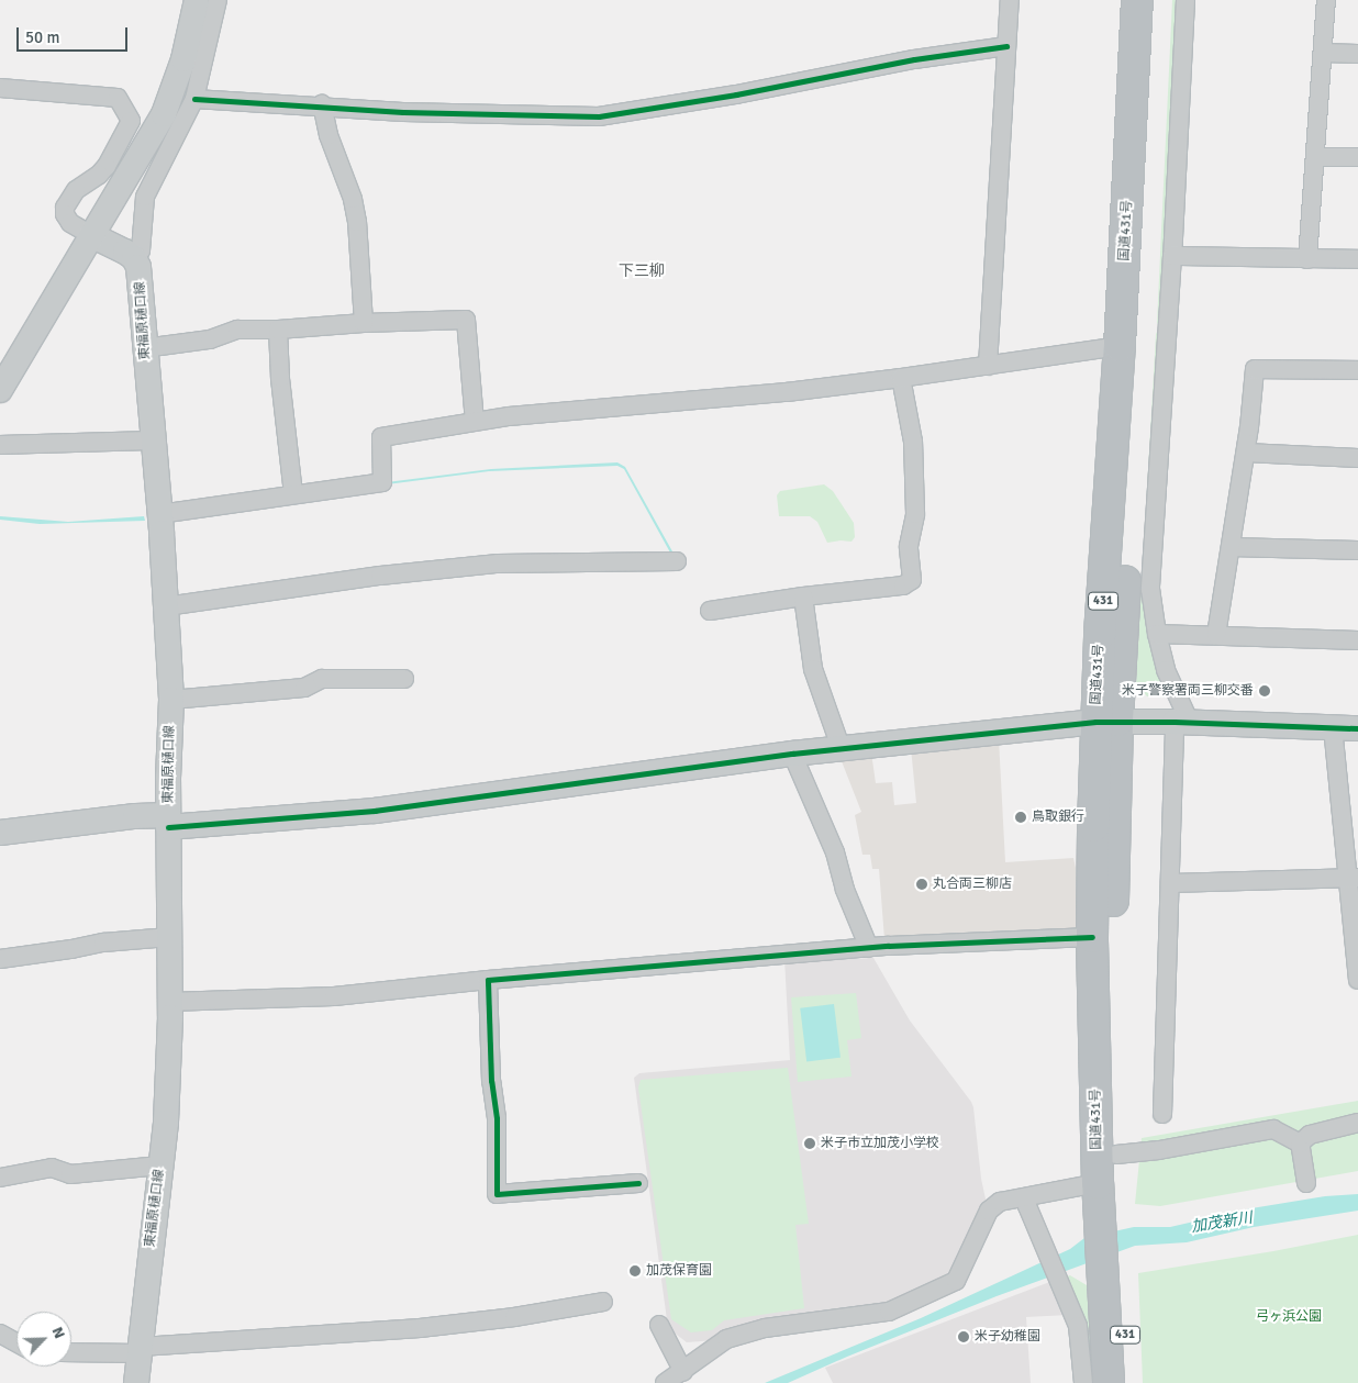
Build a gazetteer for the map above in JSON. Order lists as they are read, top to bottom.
{
  "streets": {
    "highway": ["国道431号", "431"],
    "main road": ["東福原樋口線"]
  },
  "districts": ["下三柳"],
  "water": ["加茂新川"],
  "parks": ["弓ヶ浜公園"],
  "places": [
    "米子警察署両三柳交番",
    "鳥取銀行",
    "丸合両三柳店",
    "米子市立加茂小学校",
    "加茂保育園",
    "米子幼稚園"
  ],
  "scale_bar": "50 m",
  "north": "top right"
}
